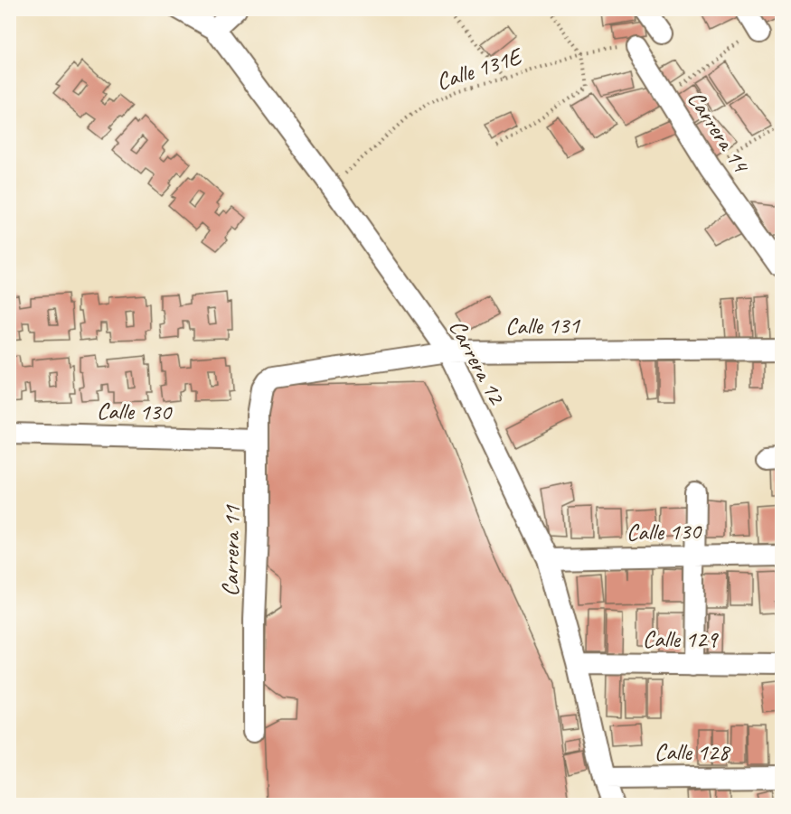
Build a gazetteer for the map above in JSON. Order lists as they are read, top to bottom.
{
  "streets": {
    "street": [
      "Carrera 14",
      "Calle 131",
      "Carrera 12",
      "Calle 130",
      "Carrera 11",
      "Calle 129",
      "Calle 128"
    ],
    "path": ["Calle 131E"]
  },
  "crossings": [
    ["Calle 131E", "Carrera 14"],
    ["Calle 131E", "Carrera 12"],
    ["Calle 131", "Carrera 12"],
    ["Calle 131", "Carrera 11"],
    ["Carrera 12", "Calle 130"],
    ["Carrera 12", "Calle 129"],
    ["Carrera 12", "Calle 128"],
    ["Calle 130", "Carrera 11"]
  ]
}
